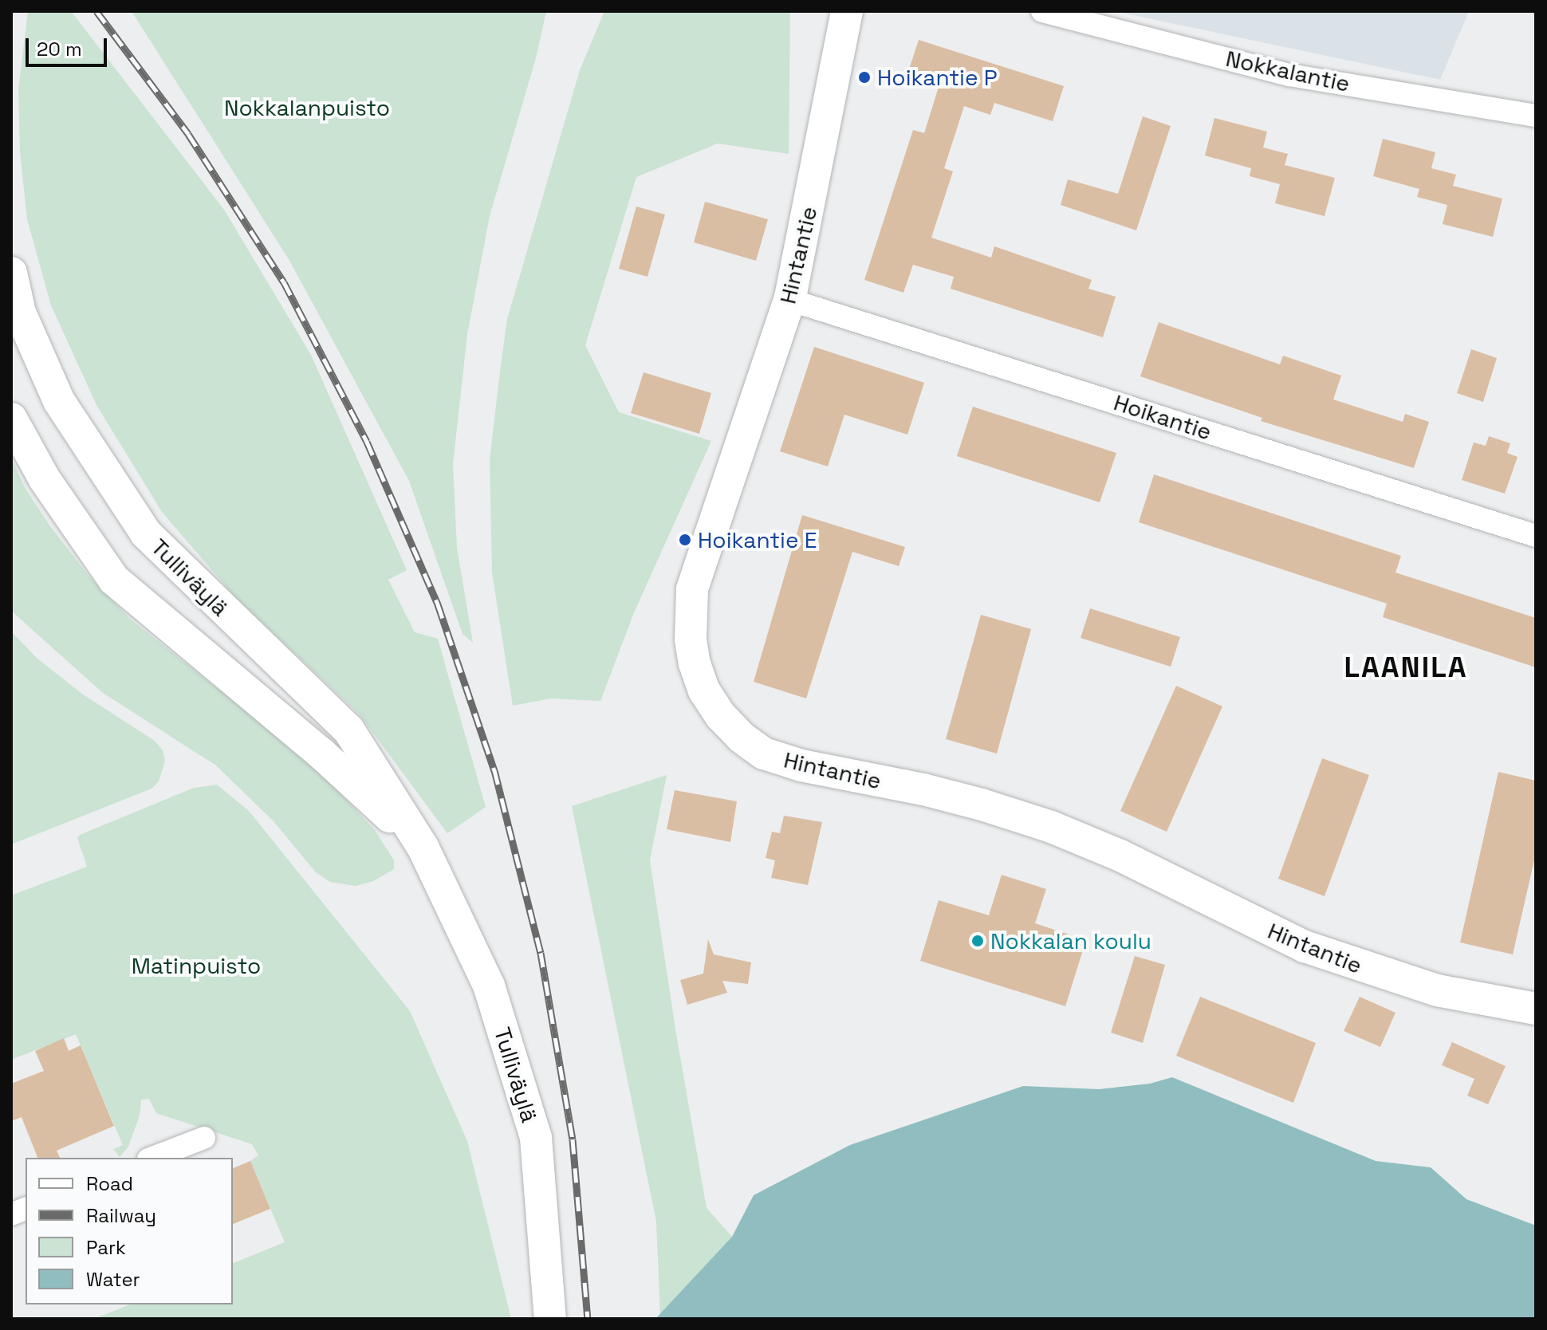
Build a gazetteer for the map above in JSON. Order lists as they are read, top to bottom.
{
  "streets": {
    "main road": ["Hintantie", "Tulliväylä"],
    "street": ["Nokkalantie", "Hoikantie"]
  },
  "crossings": [
    ["Hintantie", "Hoikantie"]
  ],
  "districts": ["LAANILA"],
  "parks": ["Nokkalanpuisto", "Matinpuisto"],
  "places": ["Hoikantie P", "Hoikantie E", "Nokkalan koulu"],
  "legend": [
    "Road",
    "Railway",
    "Park",
    "Water"
  ],
  "scale_bar": "20 m"
}
